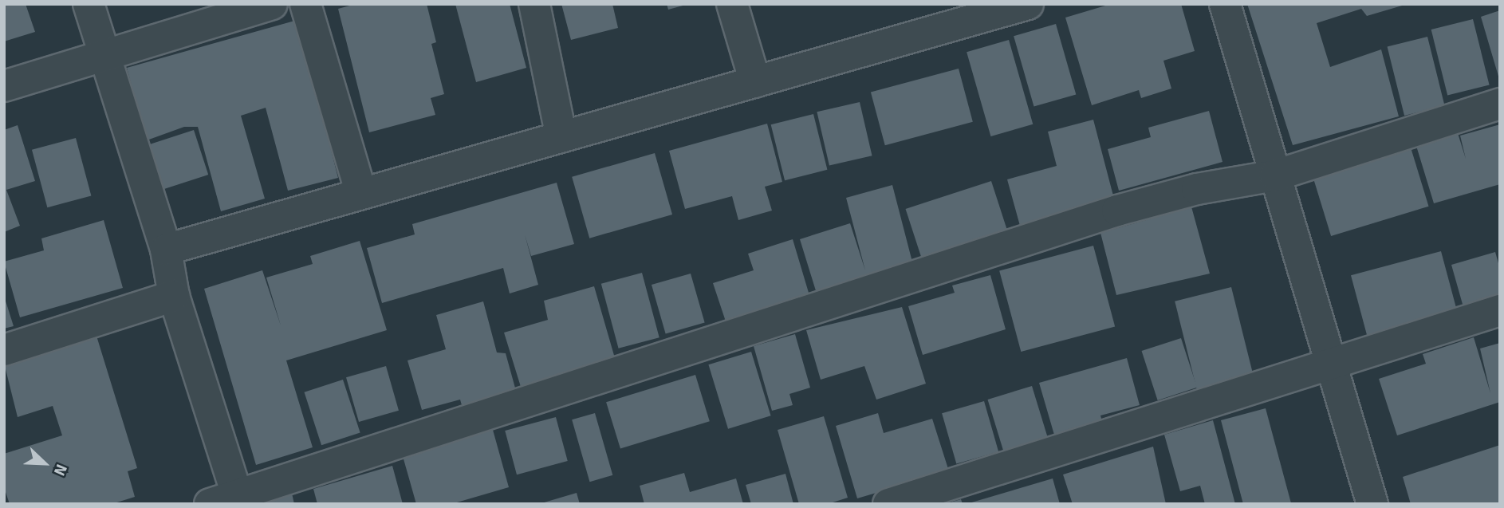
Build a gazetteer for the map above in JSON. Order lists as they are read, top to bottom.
{
  "north": "bottom right"
}
